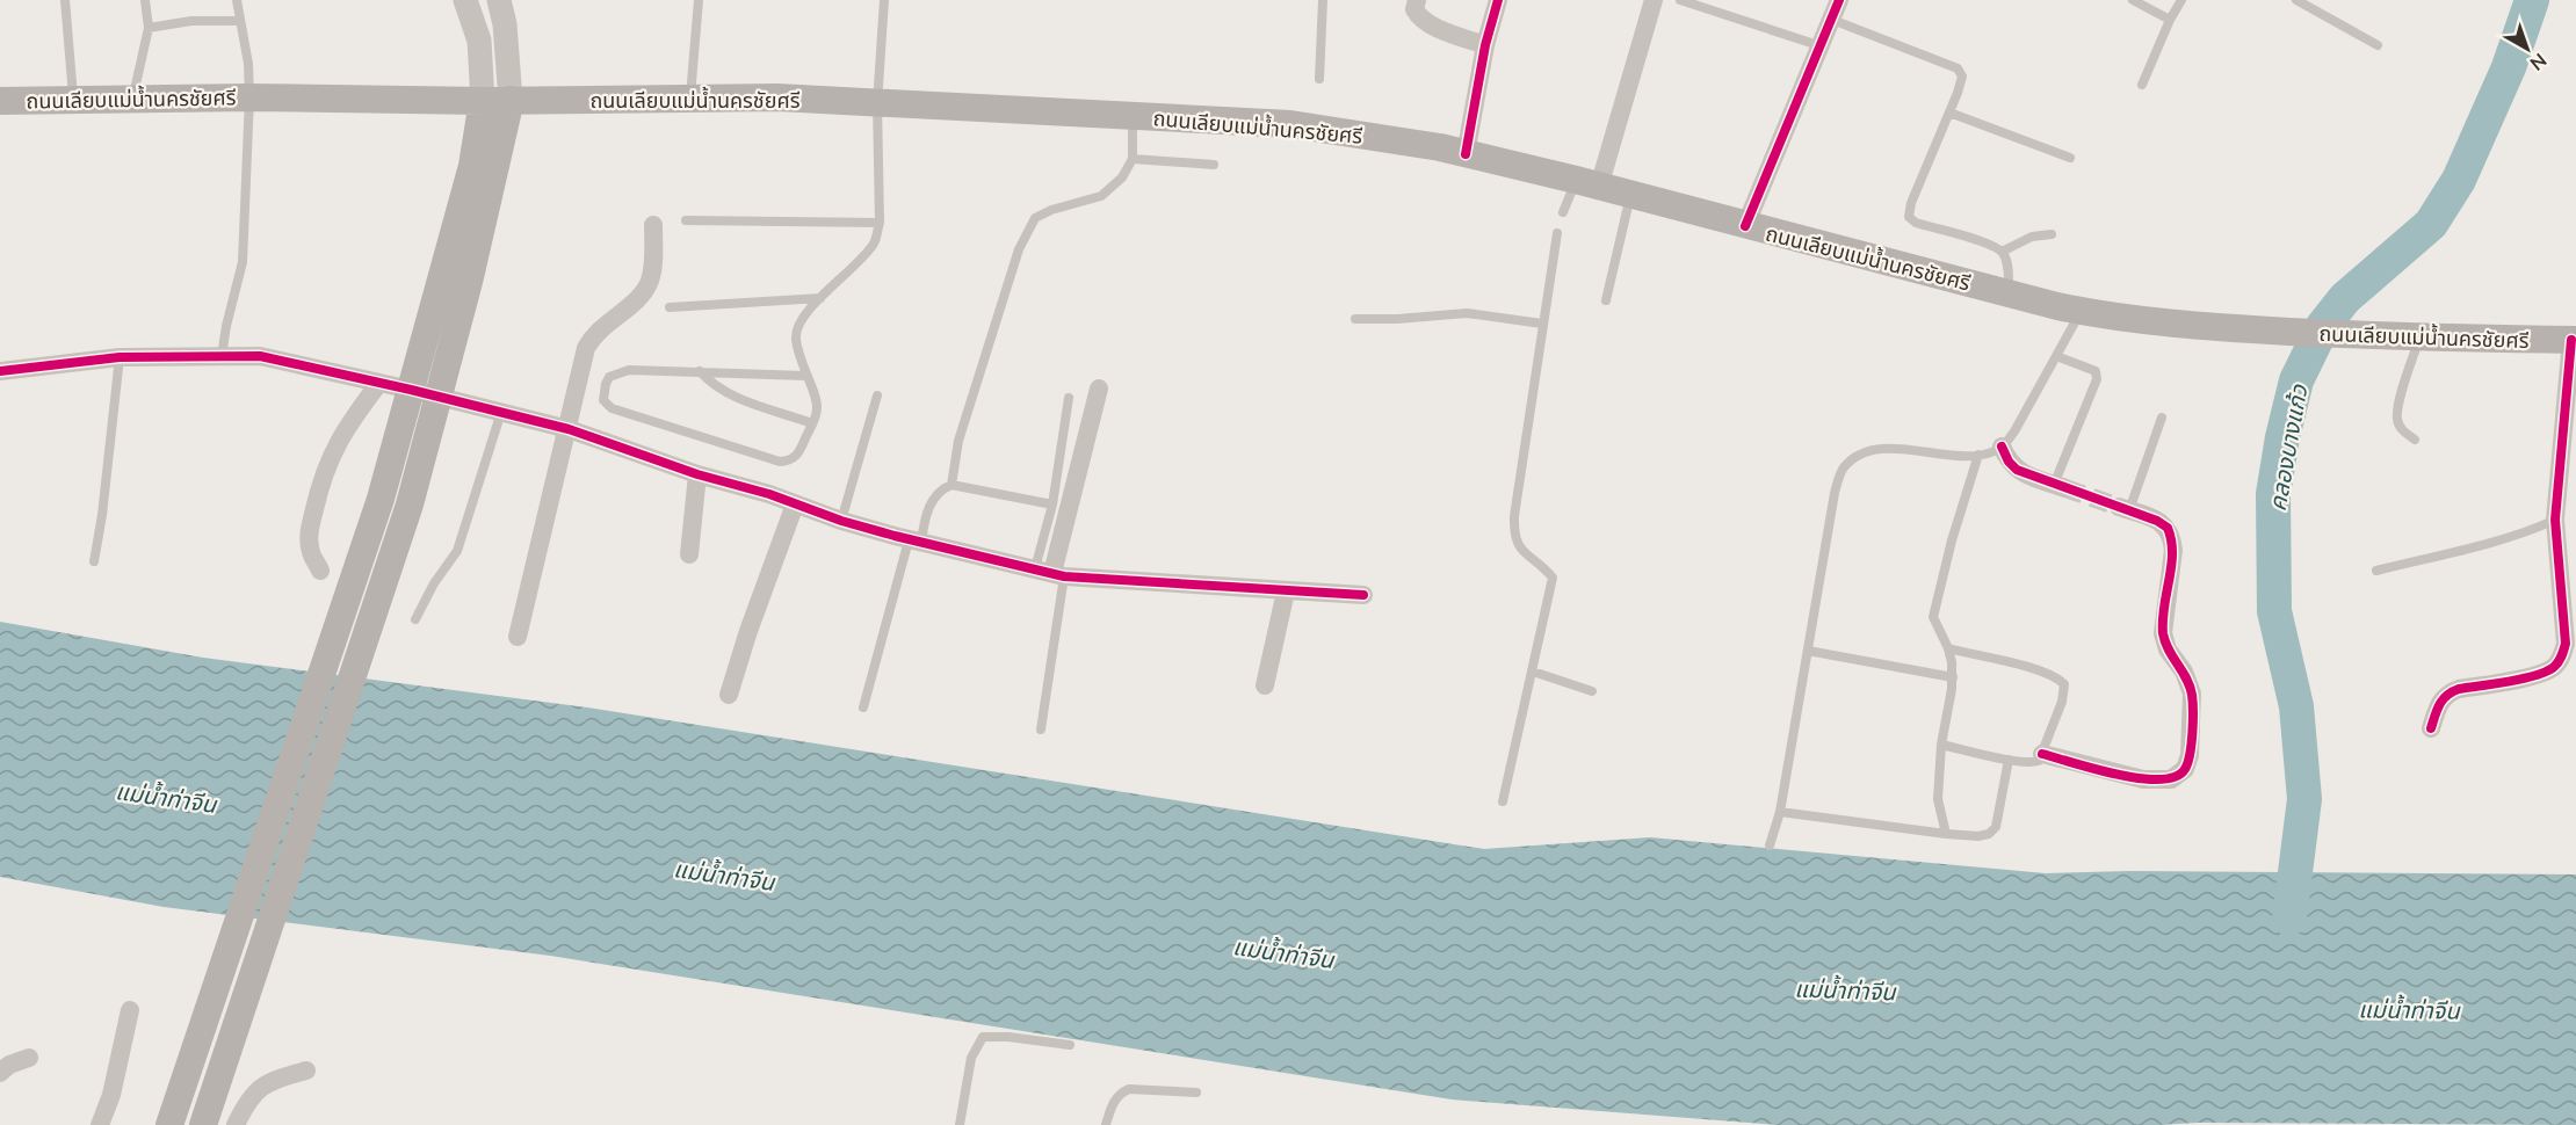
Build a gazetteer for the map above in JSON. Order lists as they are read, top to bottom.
{
  "streets": {
    "main road": ["ถนนเลียบแม่น้ำนครชัยศรี"]
  },
  "water": ["คลองบางแก้ว", "แม่น้ำท่าจีน"],
  "north": "bottom right"
}
